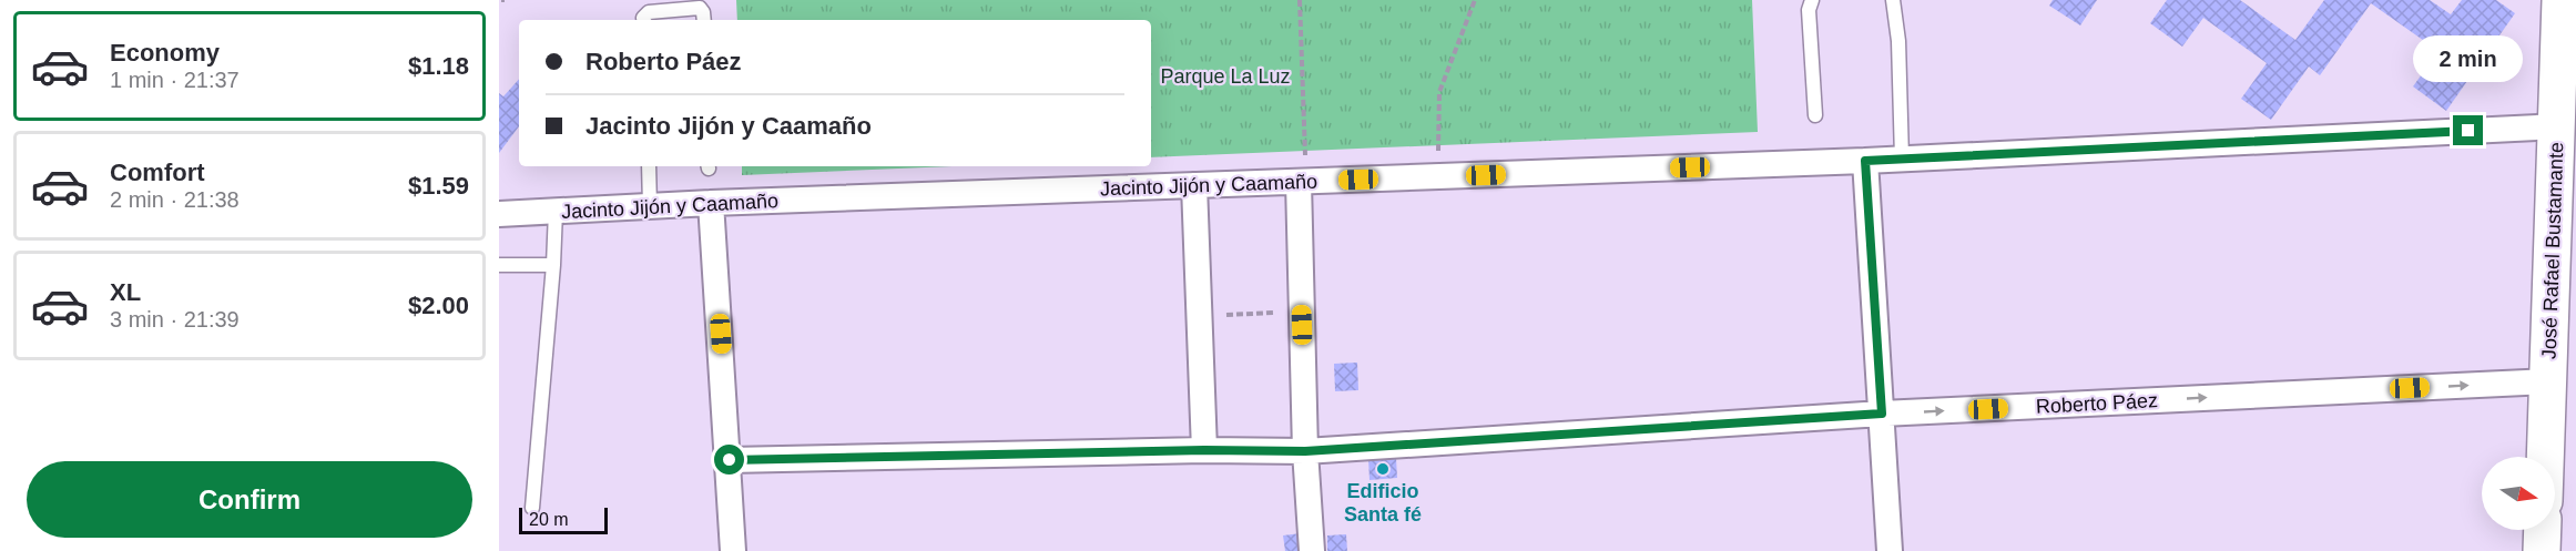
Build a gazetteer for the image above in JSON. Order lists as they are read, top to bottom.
{
  "streets": {
    "street": ["Jacinto Jijón y Caamaño", "José Rafael Bustamante", "Roberto Páez"]
  },
  "crossings": [
    ["Jacinto Jijón y Caamaño", "José Rafael Bustamante"],
    ["José Rafael Bustamante", "Roberto Páez"]
  ],
  "one_way": ["Roberto Páez"],
  "parks": ["Parque La Luz"],
  "places": ["Edificio Santa fé"],
  "scale_bar": "20 m",
  "north": "right",
  "page": {
    "list": [
      {
        "name": "Economy",
        "note": "1 min · 21:37",
        "value": "$1.18"
      },
      {
        "name": "Comfort",
        "note": "2 min · 21:38",
        "value": "$1.59"
      },
      {
        "name": "XL",
        "note": "3 min · 21:39",
        "value": "$2.00"
      }
    ],
    "banner": ["Roberto Páez", "Jacinto Jijón y Caamaño"],
    "bubble": "2 min",
    "buttons": "Confirm",
    "scale": "20 m"
  }
}
